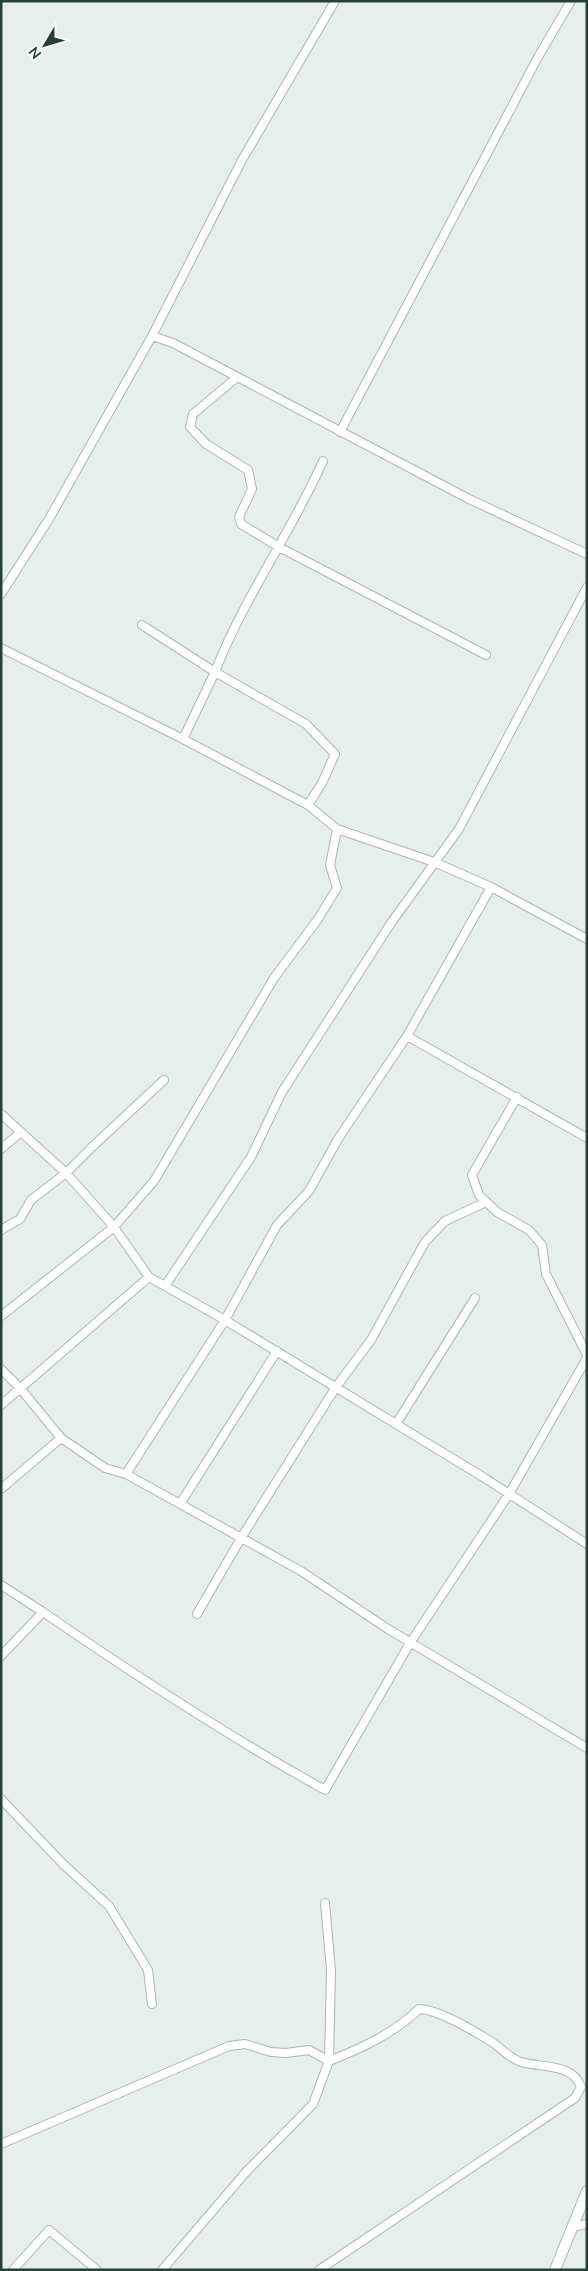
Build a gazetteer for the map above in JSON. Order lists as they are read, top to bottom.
{
  "north": "bottom left"
}
